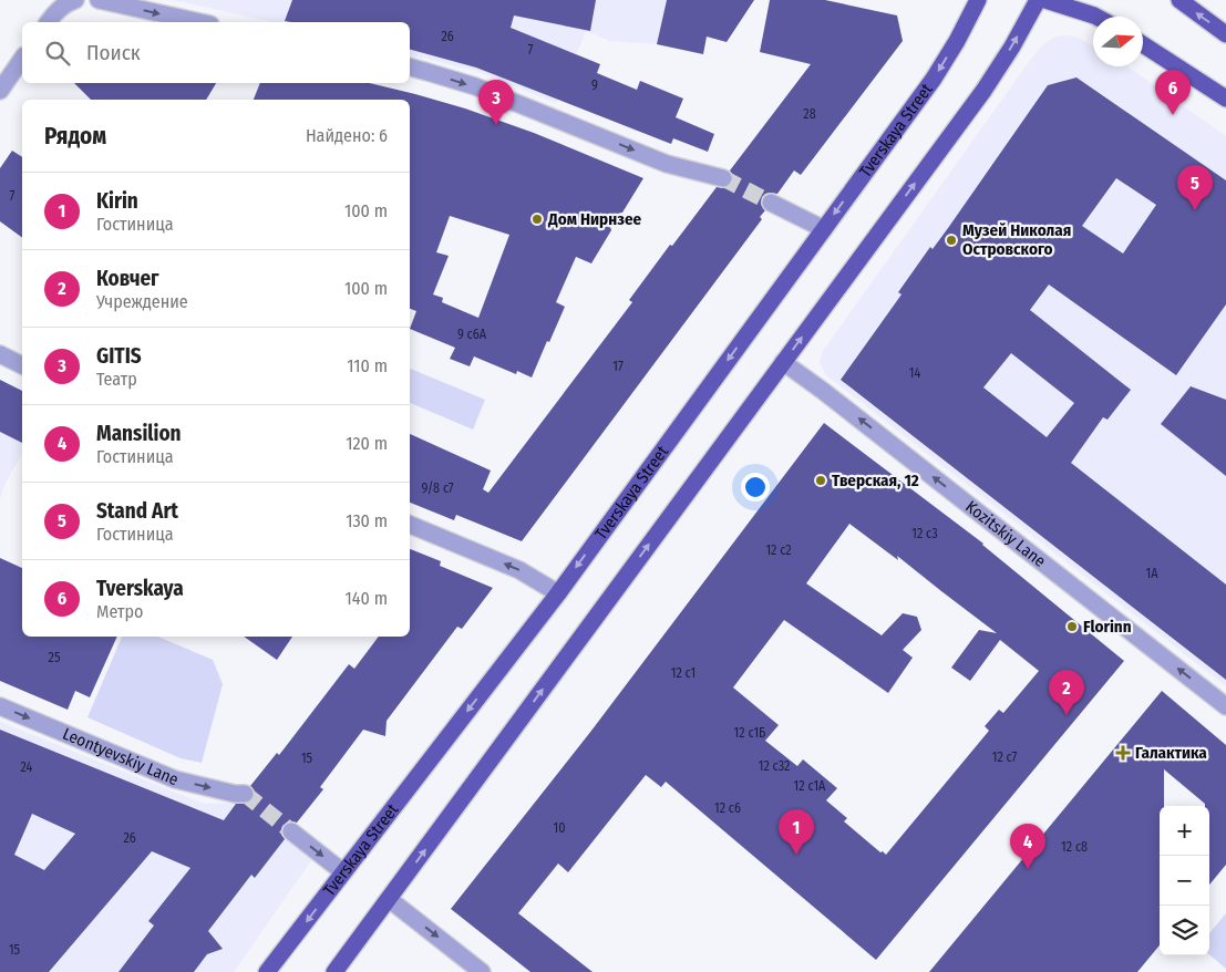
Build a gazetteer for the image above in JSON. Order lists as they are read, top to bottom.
{
  "streets": {
    "main road": ["Tverskaya Street"],
    "street": ["Kozitskiy Lane", "Leontyevskiy Lane"]
  },
  "one_way": ["Kozitskiy Lane", "Leontyevskiy Lane"],
  "places": {
    "other": [
      "Дом Нирнзее",
      "Музей Николая Островского",
      "Тверская, 12",
      "Florinn"
    ],
    "health": ["Галактика"]
  },
  "house_numbers": [
    "26",
    "7",
    "9",
    "28",
    "7",
    "9 с6А",
    "17",
    "14",
    "9/8 с7",
    "12 с3",
    "12 с2",
    "1А",
    "25",
    "12 с1",
    "12 с1Б",
    "12 с7",
    "15",
    "12 с32",
    "24",
    "12 с1А",
    "12 с6",
    "10",
    "26",
    "12 с8",
    "15"
  ],
  "north": "right",
  "page": {
    "search": "Поиск",
    "pins": [
      "6",
      "3",
      "5",
      "2",
      "1",
      "4"
    ],
    "heading": ["Рядом", "Найдено: 6"],
    "list": [
      {
        "mark": "1",
        "name": "Kirin",
        "note": "Гостиница",
        "value": "100 m"
      },
      {
        "mark": "2",
        "name": "Ковчег",
        "note": "Учреждение",
        "value": "100 m"
      },
      {
        "mark": "3",
        "name": "GITIS",
        "note": "Театр",
        "value": "110 m"
      },
      {
        "mark": "4",
        "name": "Mansilion",
        "note": "Гостиница",
        "value": "120 m"
      },
      {
        "mark": "5",
        "name": "Stand Art",
        "note": "Гостиница",
        "value": "130 m"
      },
      {
        "mark": "6",
        "name": "Tverskaya",
        "note": "Метро",
        "value": "140 m"
      }
    ],
    "map_buttons": ["+", "−"]
  }
}
